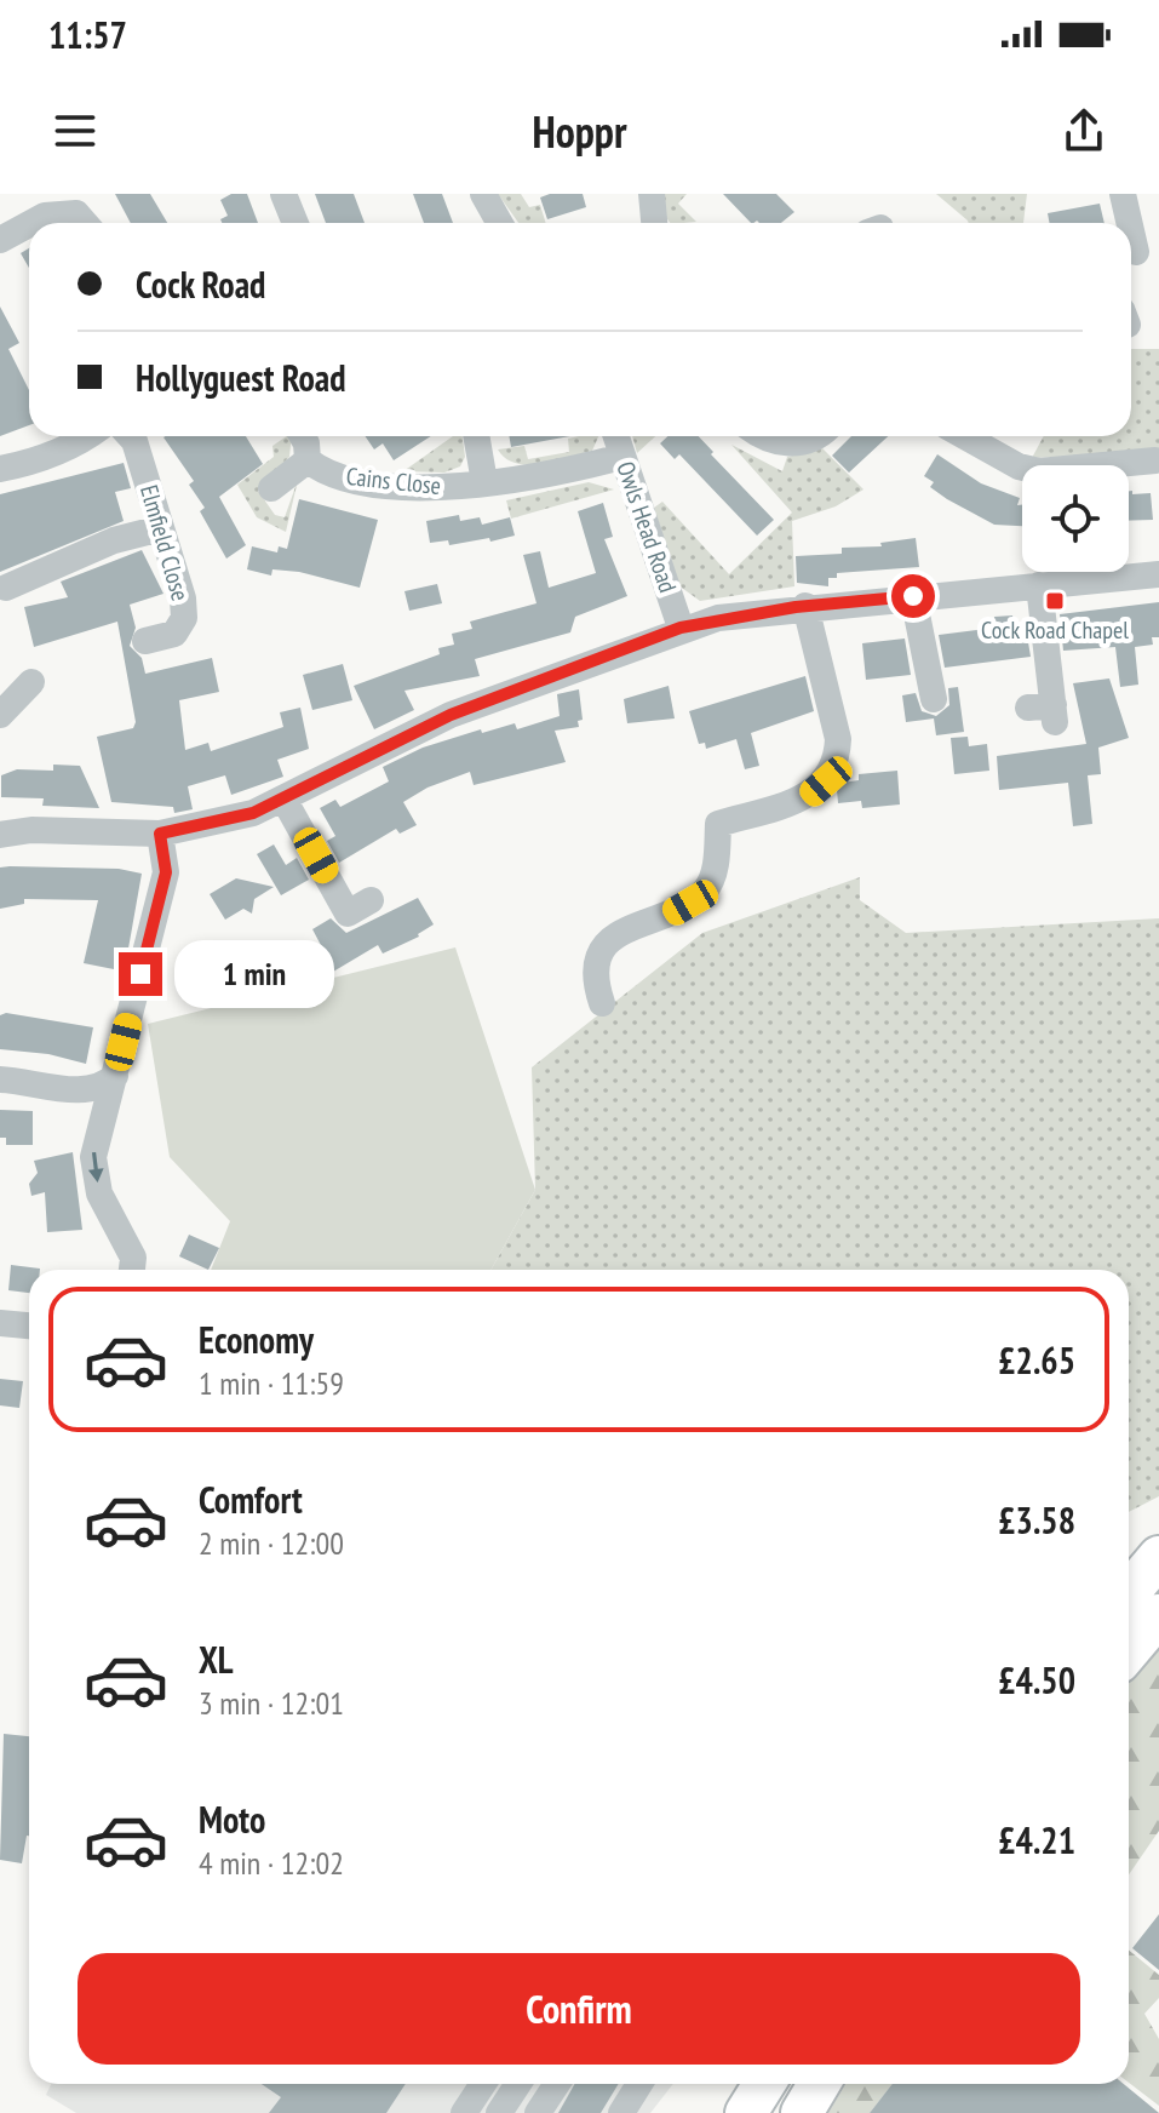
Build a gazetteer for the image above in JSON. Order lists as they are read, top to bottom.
{
  "streets": {
    "street": ["Cains Close", "Owls Head Road", "Elmfield Close"]
  },
  "crossings": [
    ["Cains Close", "Owls Head Road"]
  ],
  "places": {
    "transit": ["Cock Road Chapel"]
  },
  "page": {
    "status": "11:57",
    "header": "Hoppr",
    "banner": ["Cock Road", "Hollyguest Road"],
    "bubble": "1 min",
    "list": [
      {
        "name": "Economy",
        "note": "1 min · 11:59",
        "value": "£2.65"
      },
      {
        "name": "Comfort",
        "note": "2 min · 12:00",
        "value": "£3.58"
      },
      {
        "name": "XL",
        "note": "3 min · 12:01",
        "value": "£4.50"
      },
      {
        "name": "Moto",
        "note": "4 min · 12:02",
        "value": "£4.21"
      }
    ],
    "buttons": "Confirm"
  }
}
